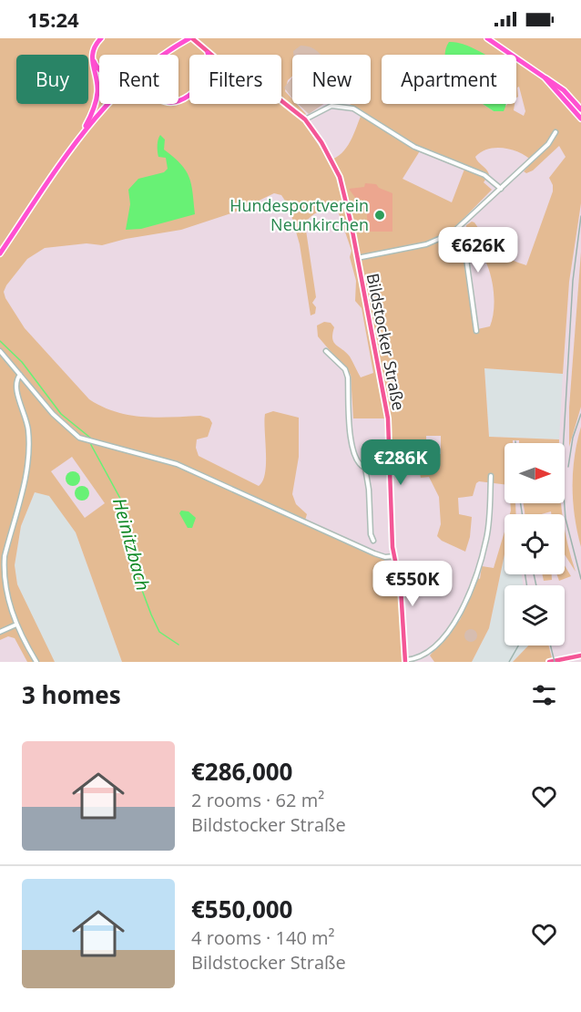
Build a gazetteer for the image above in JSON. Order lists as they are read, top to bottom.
{
  "streets": {
    "main road": ["Bildstocker Straße"]
  },
  "water": ["Heinitzbach"],
  "places": ["Hundesportverein Neunkirchen"],
  "north": "right",
  "page": {
    "status": "15:24",
    "chip": [
      "Buy",
      "Rent",
      "Filters",
      "New",
      "Apartment"
    ],
    "price": ["€626K", "€286K", "€550K"],
    "heading": "3 homes",
    "list": [
      {
        "name": "€286,000",
        "note": "2 rooms · 62 m² · Bildstocker Straße"
      },
      {
        "name": "€550,000",
        "note": "4 rooms · 140 m² · Bildstocker Straße"
      }
    ]
  }
}
